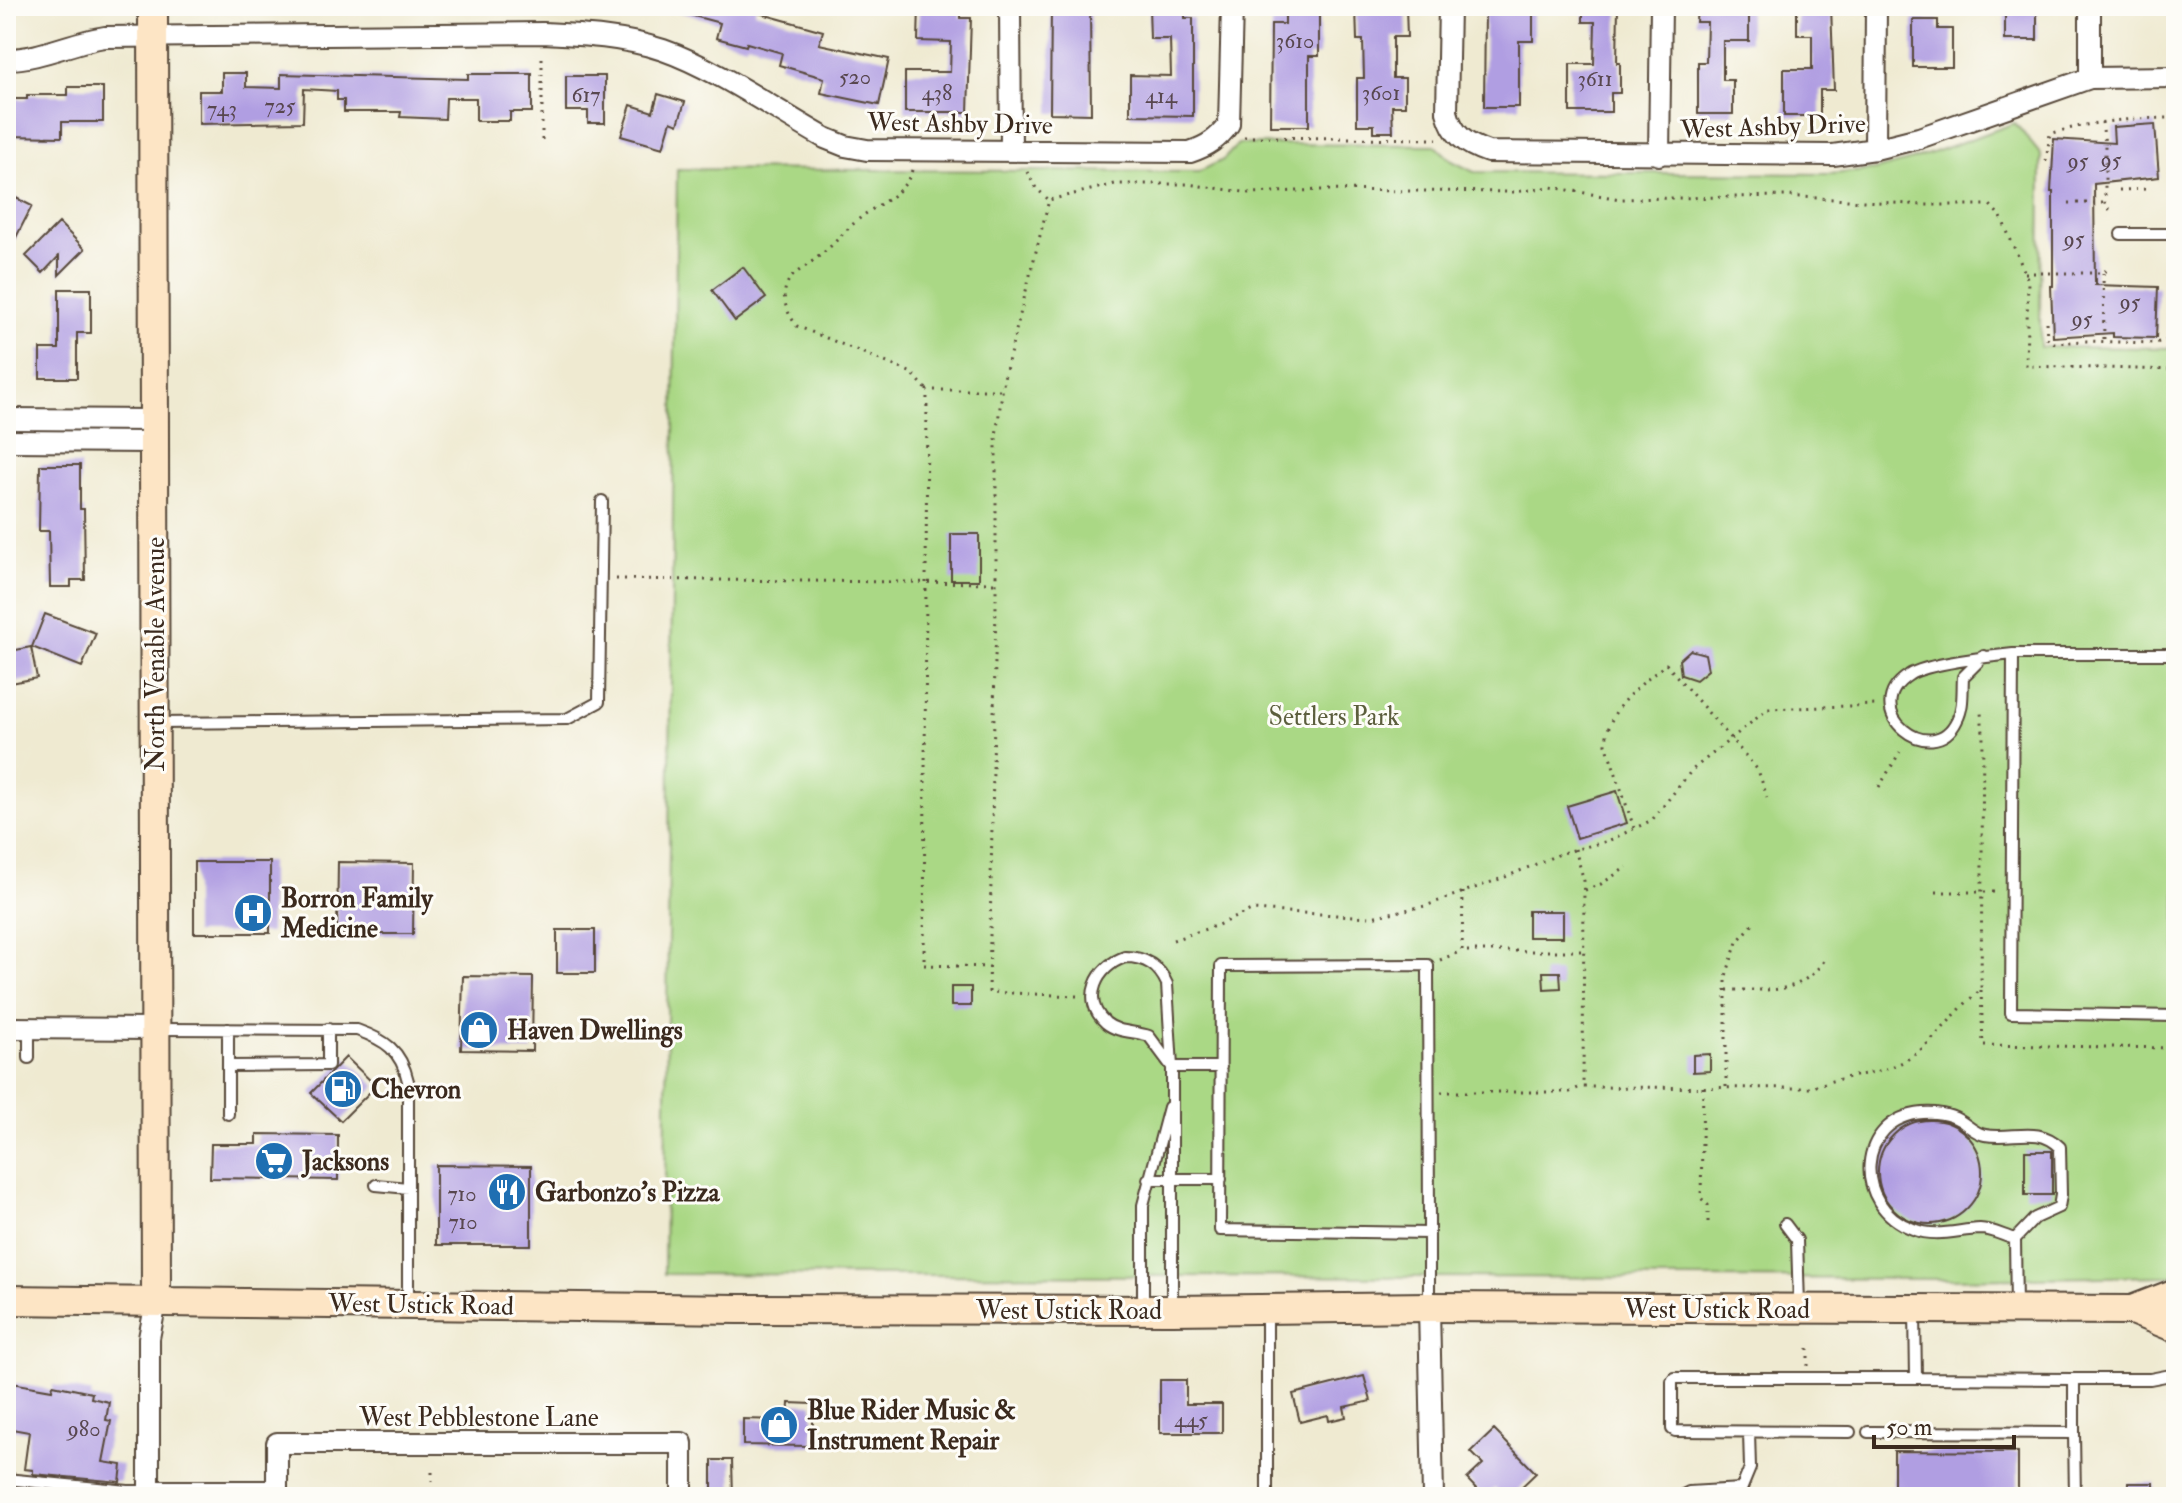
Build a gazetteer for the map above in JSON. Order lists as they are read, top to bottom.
{
  "streets": {
    "main road": ["North Venable Avenue", "West Ustick Road"],
    "street": ["West Ashby Drive", "West Pebblestone Lane"]
  },
  "crossings": [
    ["West Ashby Drive", "North Venable Avenue"],
    ["North Venable Avenue", "West Ustick Road"]
  ],
  "parks": ["Settlers Park"],
  "places": {
    "hospital": ["Borron Family Medicine"],
    "shop": ["Haven Dwellings", "Blue Rider Music & Instrument Repair"],
    "fuel station": ["Chevron"],
    "supermarket": ["Jacksons"],
    "restaurant": ["Garbonzo's Pizza"]
  },
  "house_numbers": [
    "3610",
    "520",
    "3611",
    "438",
    "3601",
    "617",
    "414",
    "725",
    "743",
    "95",
    "95",
    "95",
    "95",
    "95",
    "710",
    "710",
    "445",
    "980"
  ],
  "scale_bar": "50 m"
}
